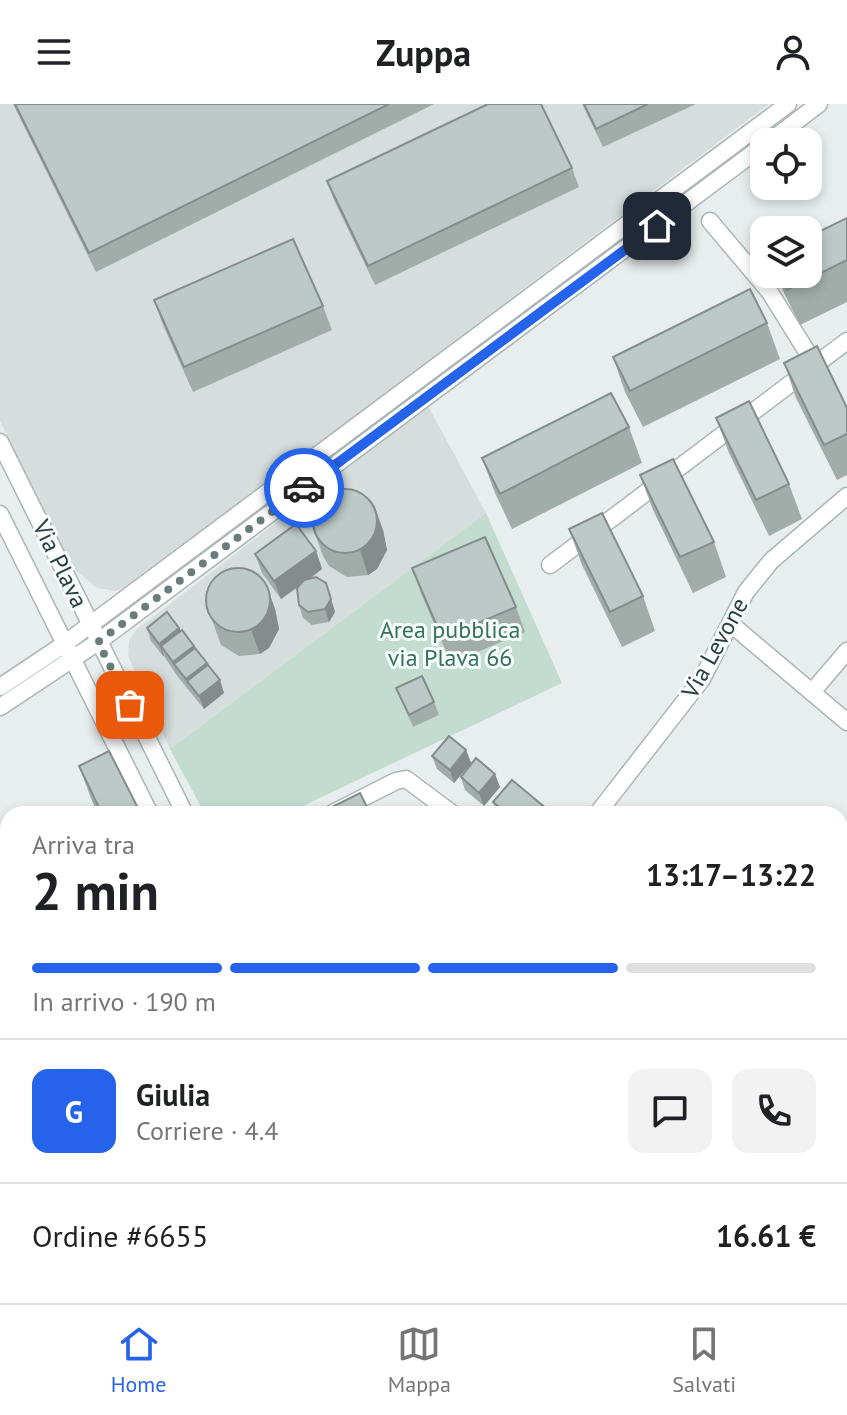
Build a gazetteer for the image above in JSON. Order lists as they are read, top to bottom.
{
  "streets": {
    "street": ["Via Plava", "Via Levone"]
  },
  "parks": ["Area pubblica via Plava 66"],
  "page": {
    "header": "Zuppa",
    "heading": ["2 min", "Arriva tra", "13:17–13:22"],
    "panel": [
      "Giulia",
      "Corriere · 4.4",
      "Ordine #6655",
      "16.61 €"
    ],
    "bar": "In arrivo · 190 m",
    "round": "G",
    "tabs": ["Home", "Mappa", "Salvati"]
  }
}
